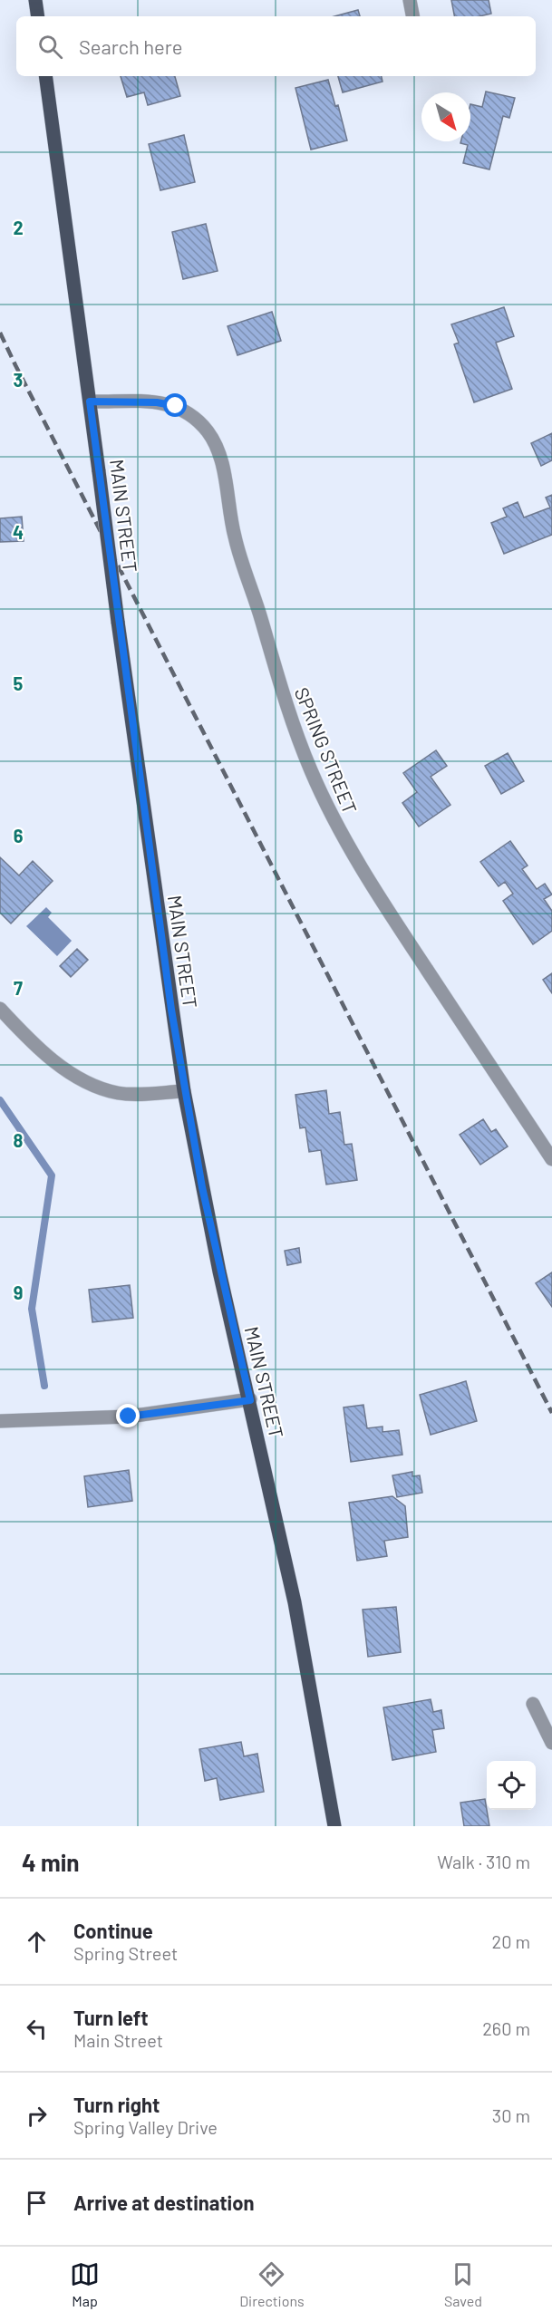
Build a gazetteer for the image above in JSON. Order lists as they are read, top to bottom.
{
  "streets": {
    "main road": ["MAIN STREET"],
    "street": ["SPRING STREET"]
  },
  "crossings": [
    ["MAIN STREET", "SPRING STREET"]
  ],
  "north": "bottom right",
  "page": {
    "search": "Search here",
    "heading": ["4 min", "Walk · 310 m"],
    "list": [
      ["Continue", "Spring Street", "20 m"],
      ["Turn left", "Main Street", "260 m"],
      ["Turn right", "Spring Valley Drive", "30 m"],
      "Arrive at destination"
    ],
    "nav": ["Map", "Directions", "Saved"]
  },
  "grid": {
    "rows": [
      "2",
      "3",
      "4",
      "5",
      "6",
      "7",
      "8",
      "9"
    ]
  }
}
